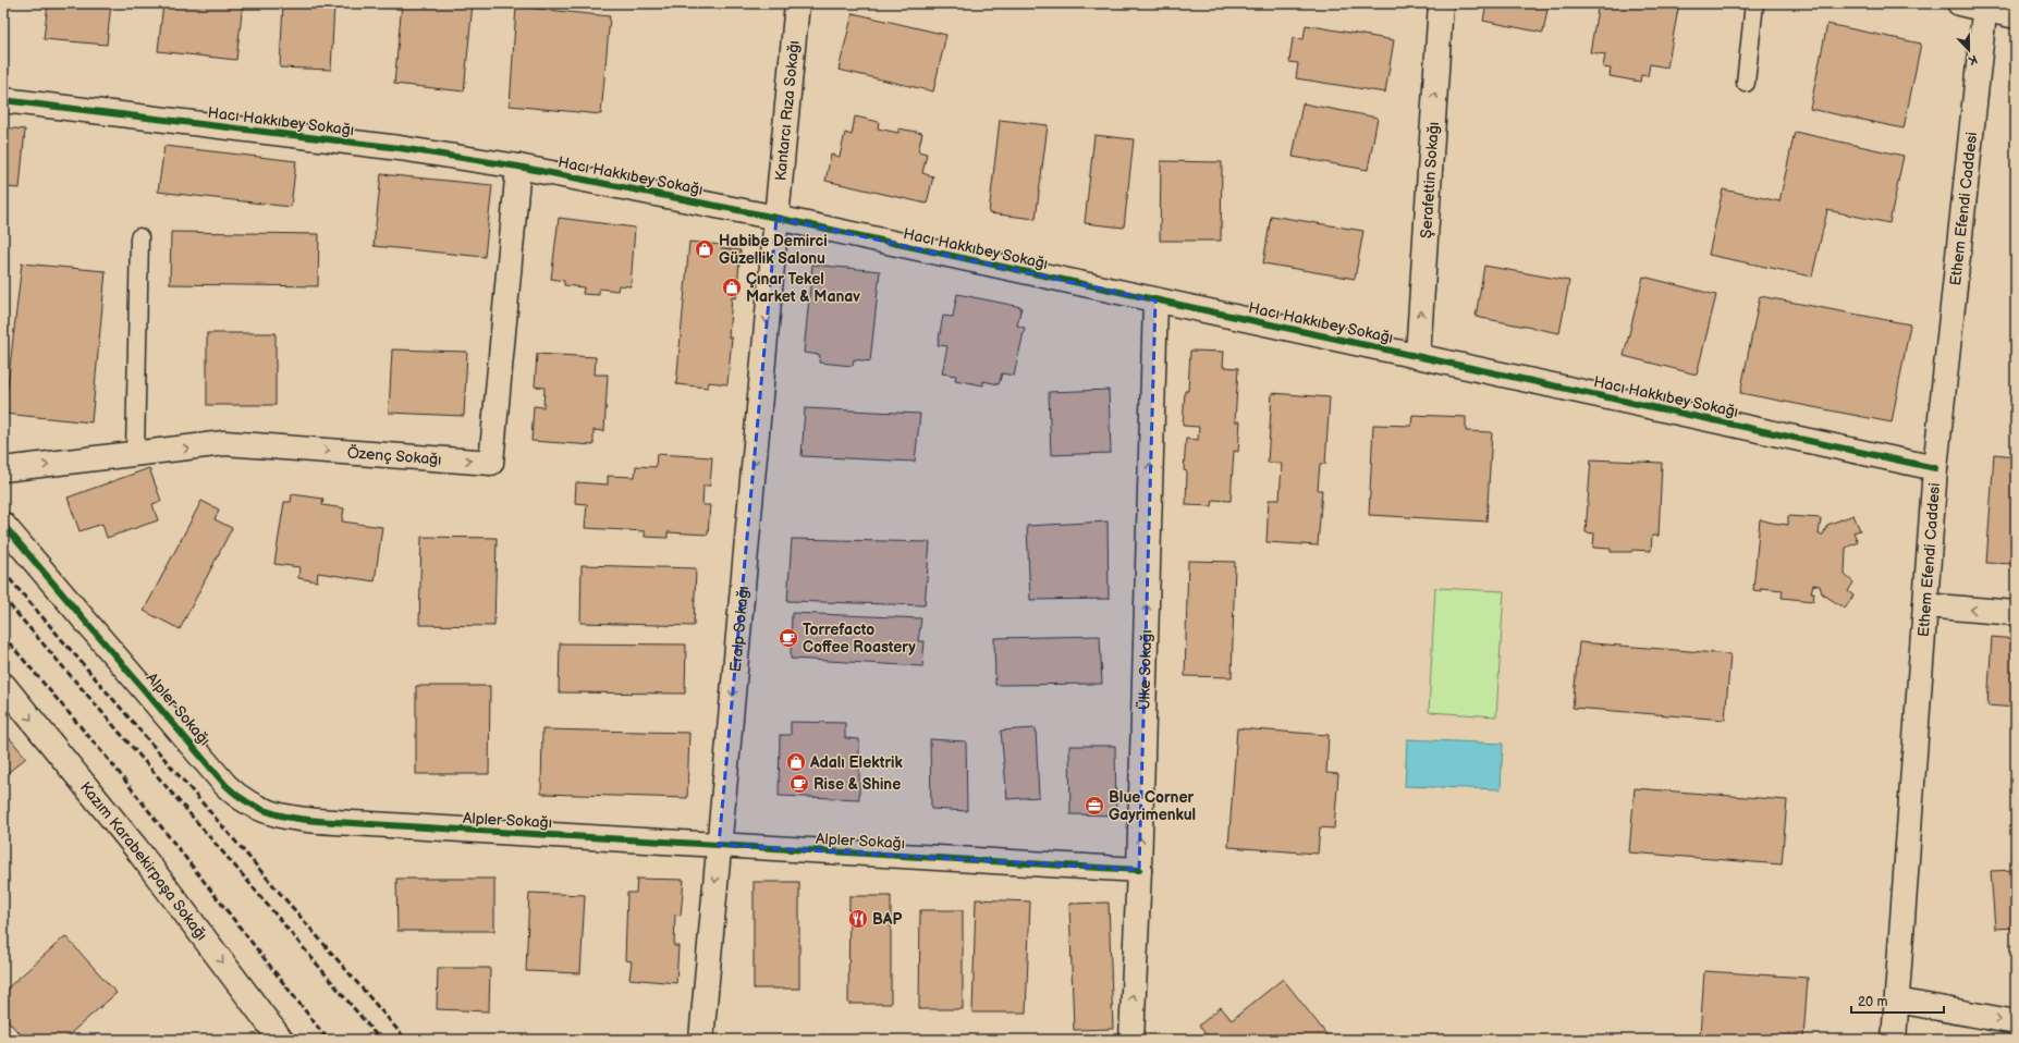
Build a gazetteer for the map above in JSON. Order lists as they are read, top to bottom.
{
  "streets": {
    "street": [
      "Kantarcı Rıza Sokağı",
      "Hacı Hakkıbey Sokağı",
      "Şerafettin Sokağı",
      "Ethem Efendi Caddesi",
      "Özenç Sokağı",
      "Eralp Sokağı",
      "Ülke Sokağı",
      "Alpler Sokağı",
      "Kazım Karabekirpaşa Sokağı"
    ]
  },
  "crossings": [
    ["Kantarcı Rıza Sokağı", "Hacı Hakkıbey Sokağı"],
    ["Kantarcı Rıza Sokağı", "Eralp Sokağı"],
    ["Hacı Hakkıbey Sokağı", "Şerafettin Sokağı"],
    ["Hacı Hakkıbey Sokağı", "Ethem Efendi Caddesi"],
    ["Hacı Hakkıbey Sokağı", "Özenç Sokağı"],
    ["Hacı Hakkıbey Sokağı", "Eralp Sokağı"],
    ["Hacı Hakkıbey Sokağı", "Ülke Sokağı"],
    ["Eralp Sokağı", "Alpler Sokağı"],
    ["Ülke Sokağı", "Alpler Sokağı"]
  ],
  "one_way": [
    "Şerafettin Sokağı",
    "Eralp Sokağı",
    "Ülke Sokağı",
    "Kazım Karabekirpaşa Sokağı"
  ],
  "places": {
    "shop": ["Habibe Demirci Güzellik Salonu", "Çınar Tekel Market & Manav", "Adalı Elektrik"],
    "cafe": ["Torrefacto Coffee Roastery", "Rise & Shine"],
    "office": ["Blue Corner Gayrimenkul"],
    "restaurant": ["BAP"]
  },
  "scale_bar": "20 m",
  "north": "bottom"
}
